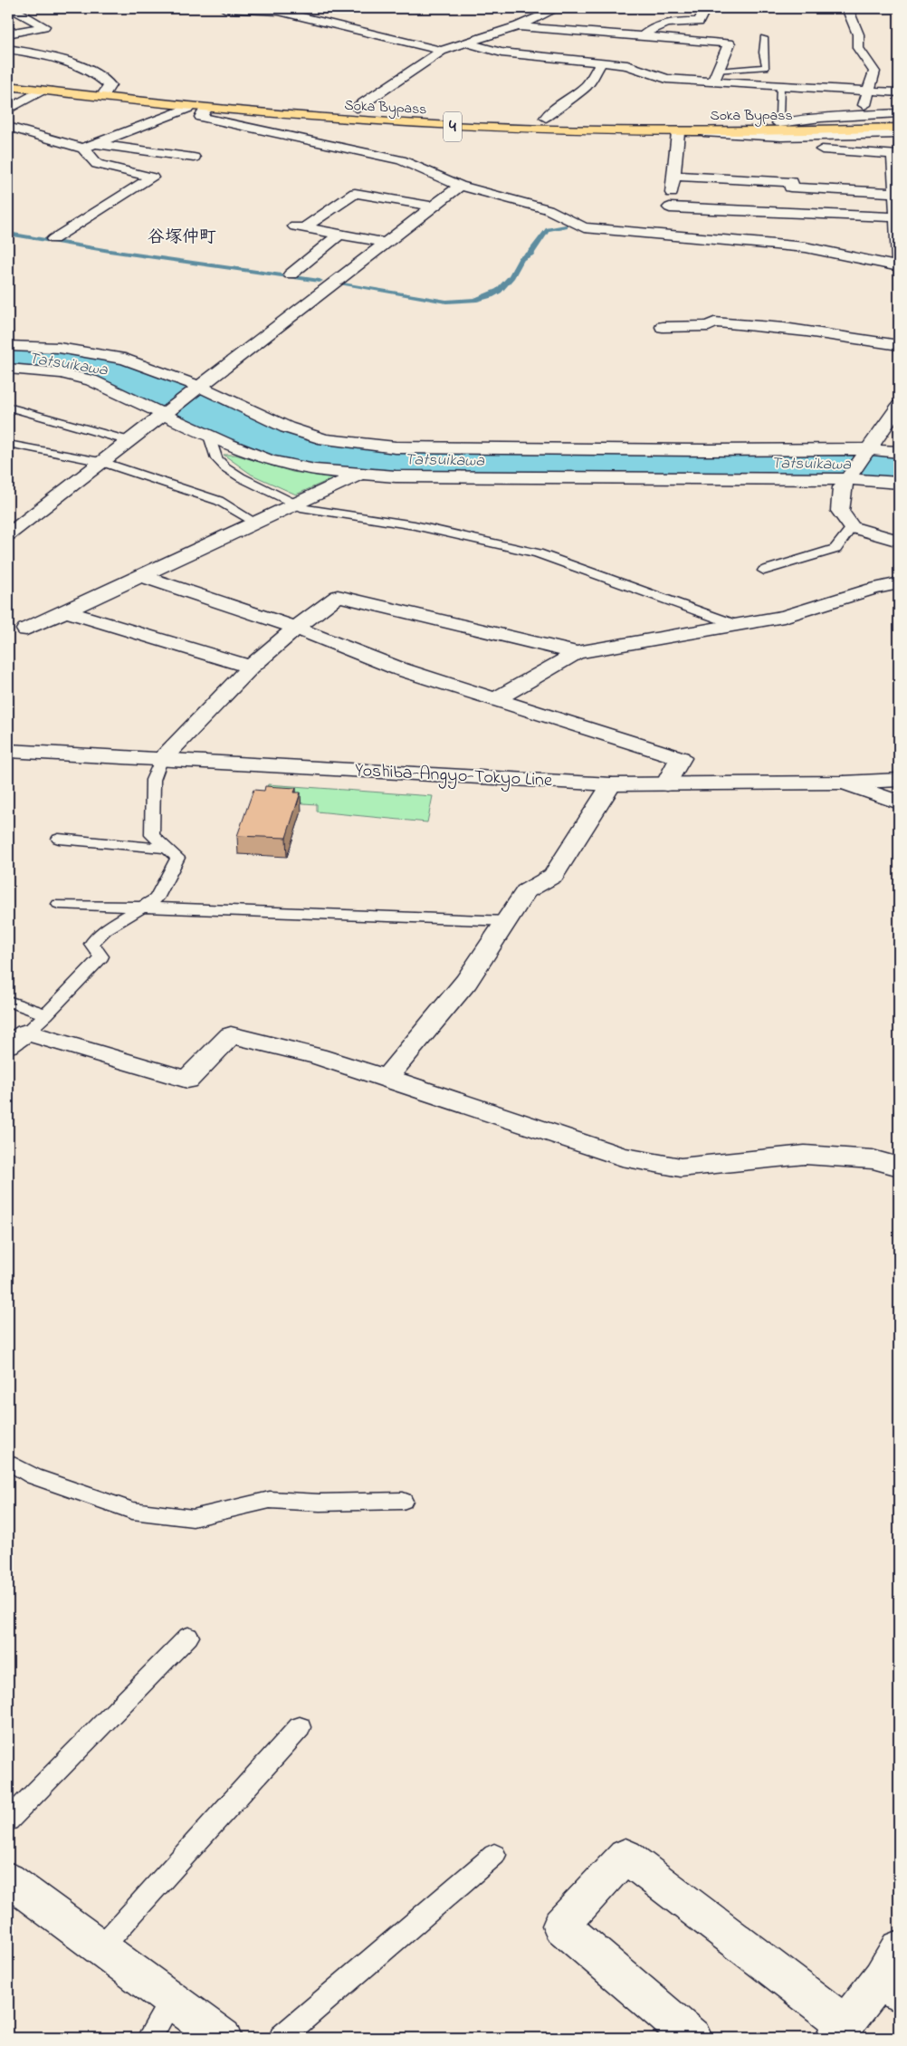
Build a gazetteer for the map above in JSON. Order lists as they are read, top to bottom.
{
  "streets": {
    "highway": ["Soka Bypass", "4"],
    "street": ["Yoshiba-Angyo-Tokyo Line"]
  },
  "districts": ["谷塚仲町"],
  "water": ["Tatsuikawa"]
}
